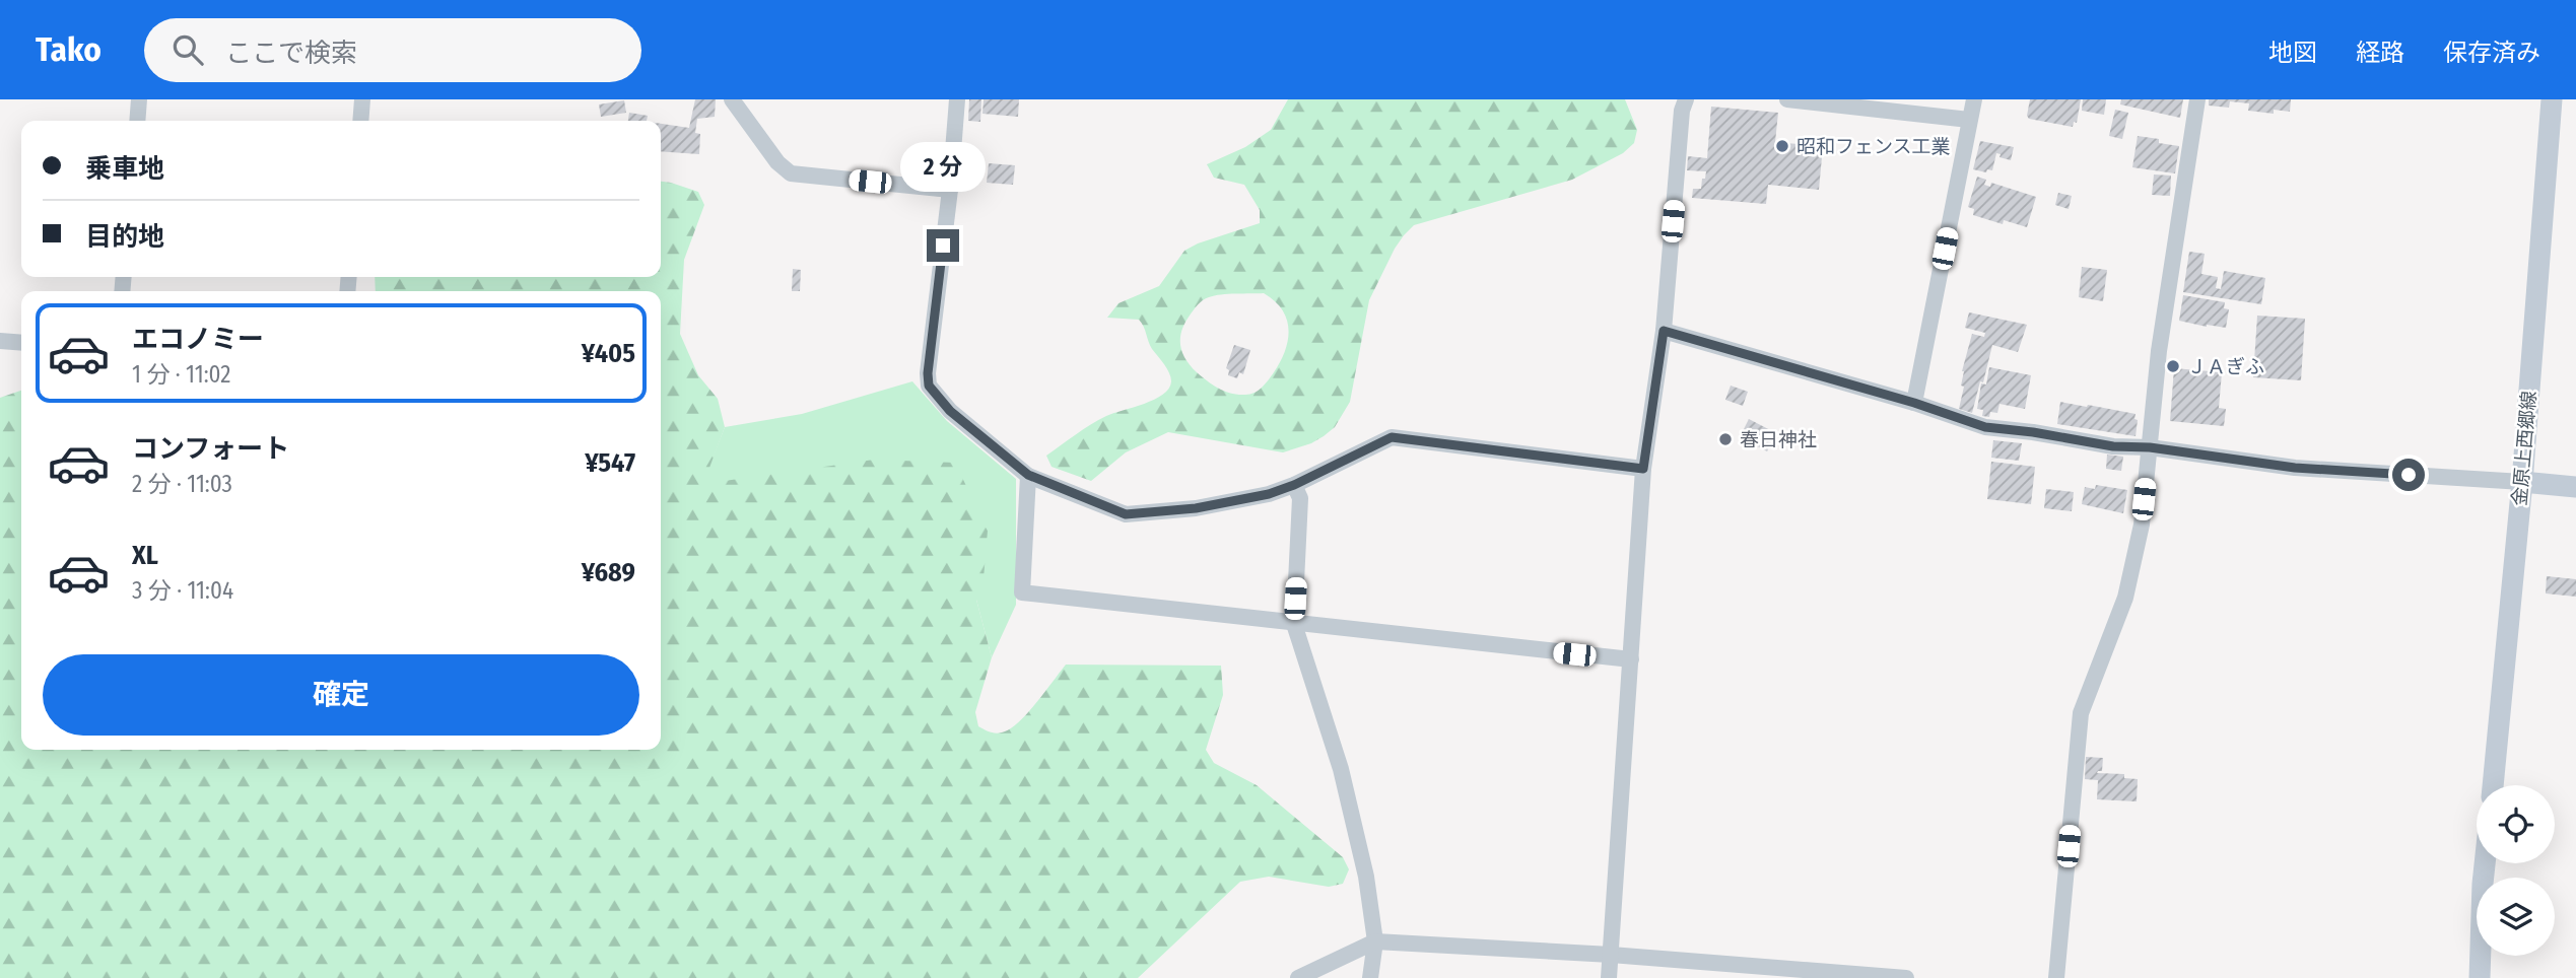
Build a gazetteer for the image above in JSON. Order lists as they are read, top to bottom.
{
  "streets": {
    "main road": ["金原上西郷線"]
  },
  "places": ["昭和フェンス工業", "ＪＡぎふ", "春日神社"],
  "page": {
    "header": "Tako",
    "search": "ここで検索",
    "nav": ["地図", "経路", "保存済み"],
    "banner": ["乗車地", "目的地"],
    "bubble": "2 分",
    "list": [
      {
        "name": "エコノミー",
        "note": "1 分 · 11:02",
        "value": "¥405"
      },
      {
        "name": "コンフォート",
        "note": "2 分 · 11:03",
        "value": "¥547"
      },
      {
        "name": "XL",
        "note": "3 分 · 11:04",
        "value": "¥689"
      }
    ],
    "buttons": "確定"
  }
}
